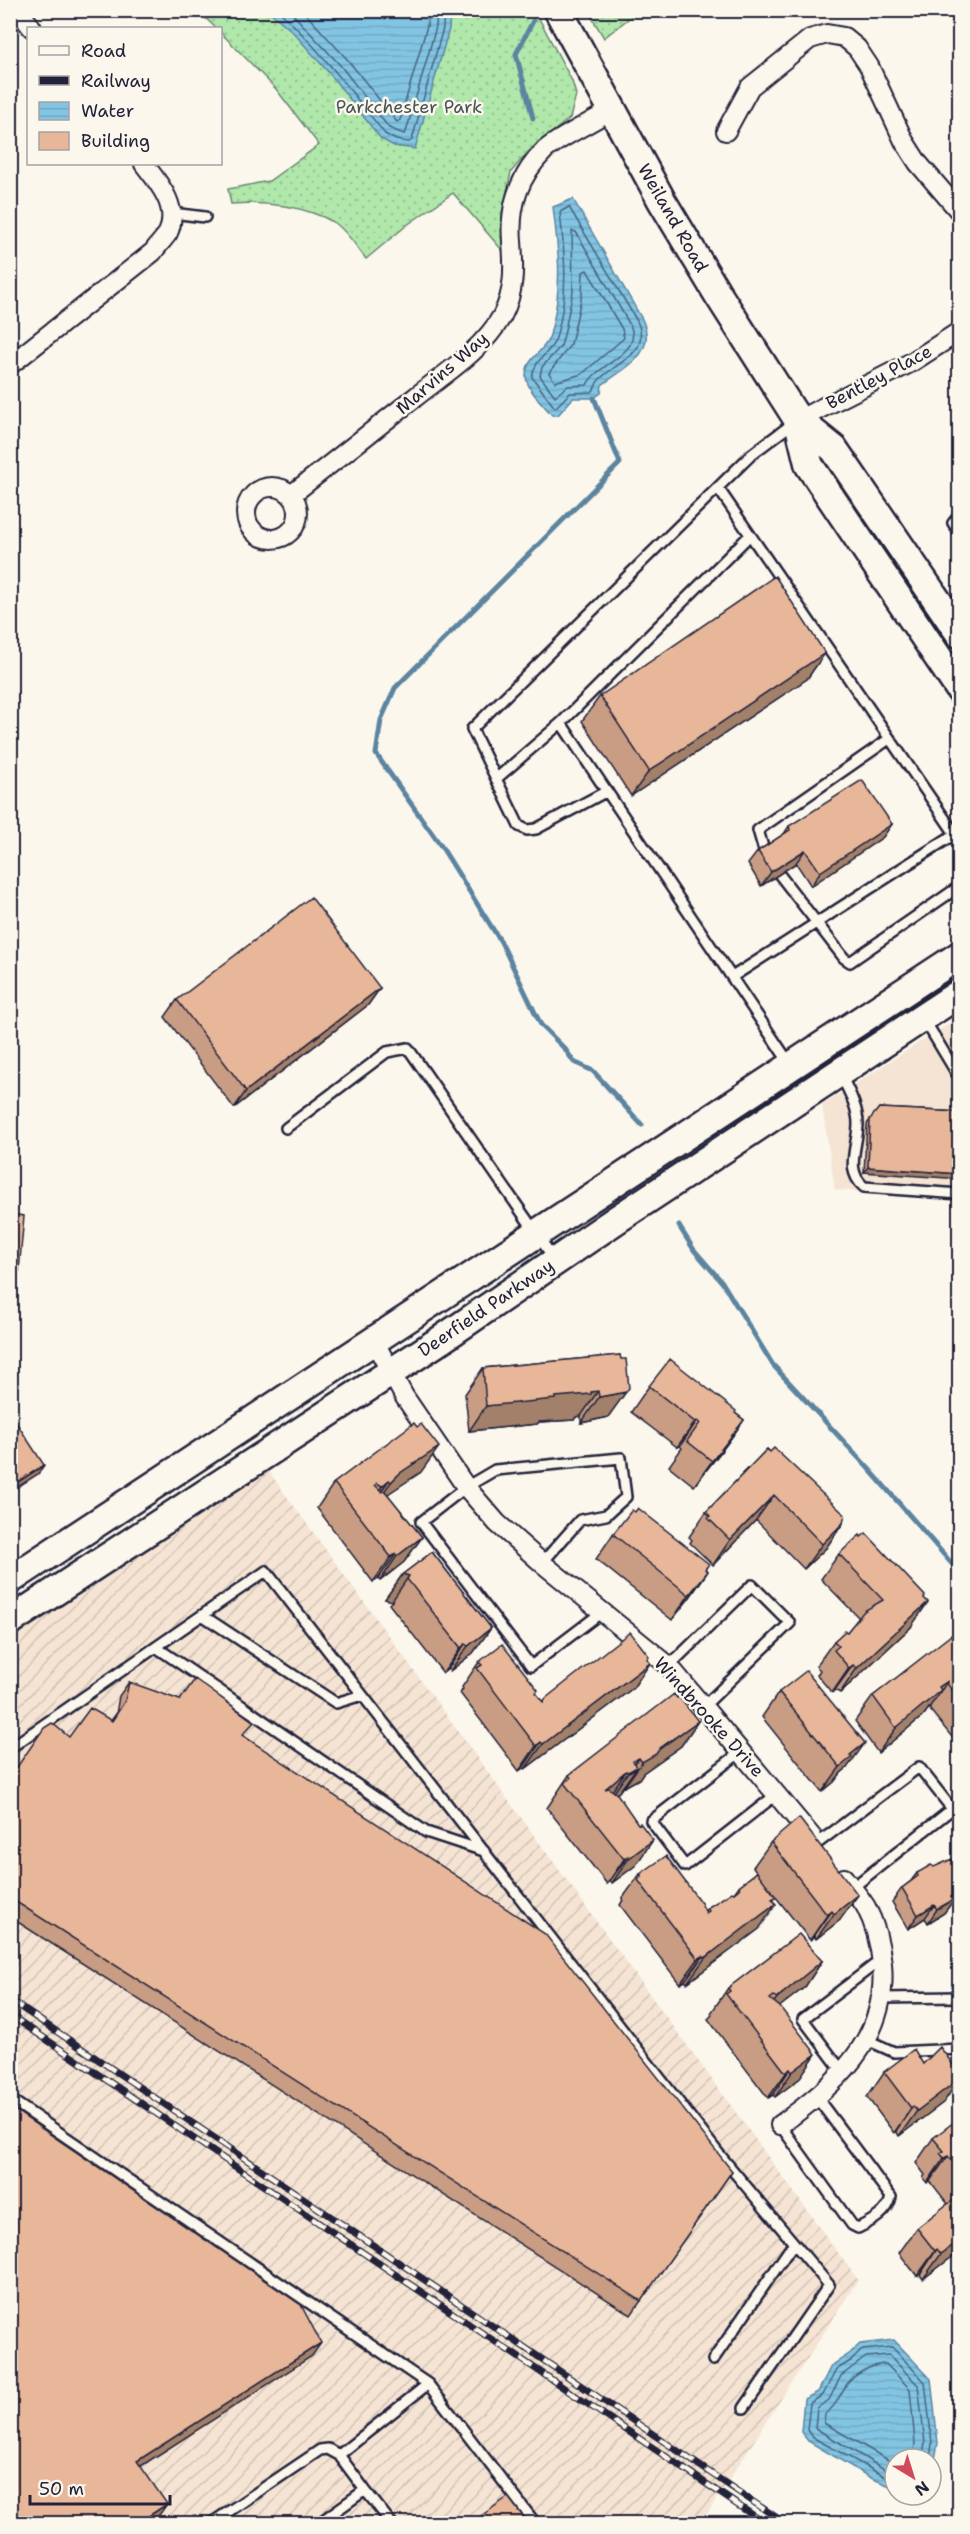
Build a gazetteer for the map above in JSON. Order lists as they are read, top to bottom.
{
  "streets": {
    "main road": ["Weiland Road", "Deerfield Parkway"],
    "street": ["Marvins Way", "Bentley Place", "Windbrooke Drive"]
  },
  "crossings": [
    ["Weiland Road", "Marvins Way"],
    ["Weiland Road", "Bentley Place"],
    ["Deerfield Parkway", "Windbrooke Drive"]
  ],
  "parks": ["Parkchester Park"],
  "legend": [
    "Road",
    "Railway",
    "Water",
    "Building"
  ],
  "scale_bar": "50 m",
  "north": "bottom right"
}
